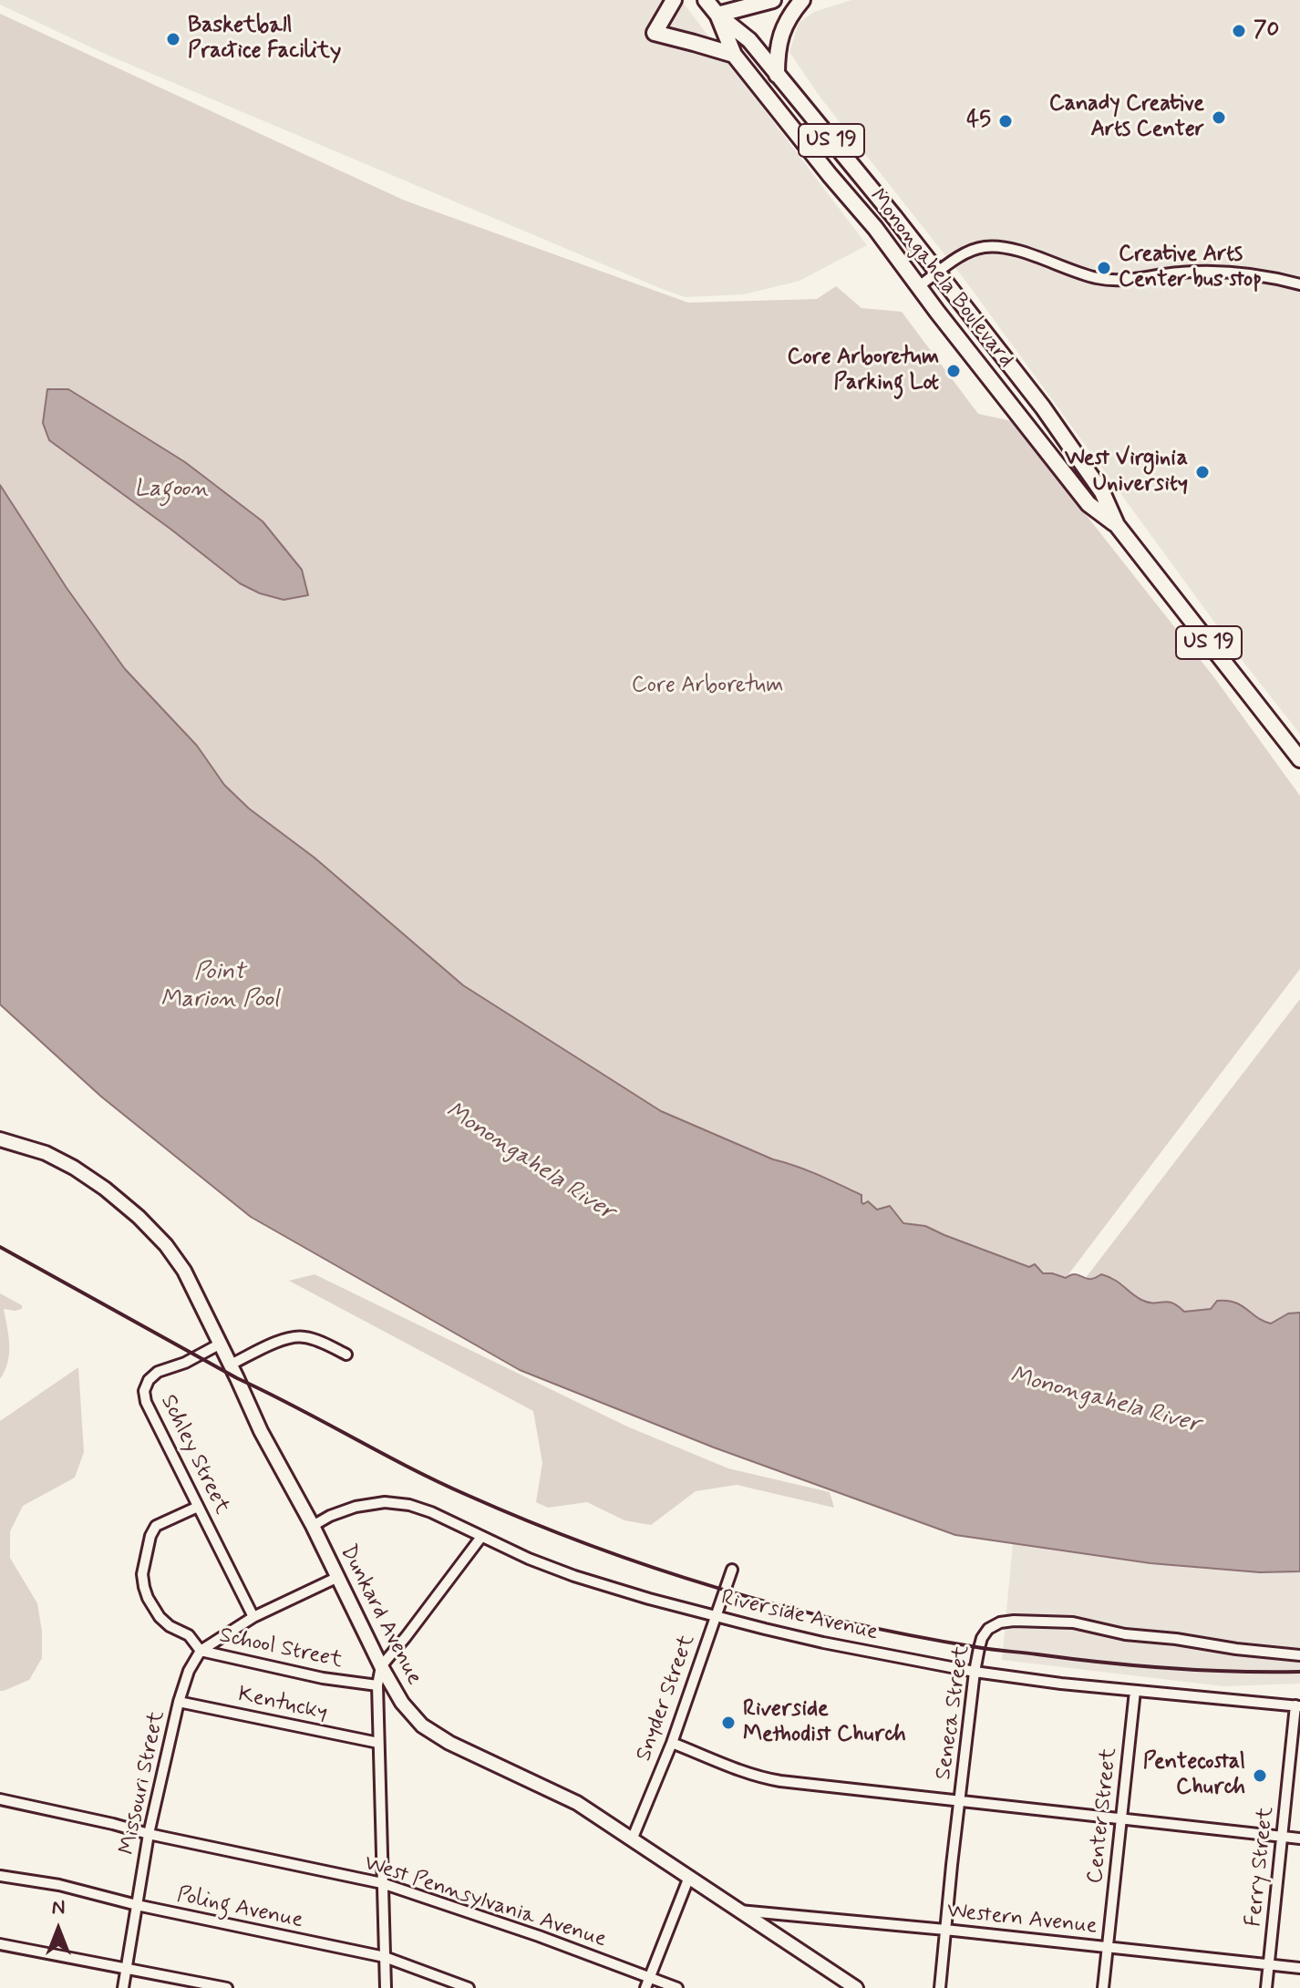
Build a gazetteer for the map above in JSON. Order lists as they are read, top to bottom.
{
  "streets": {
    "main road": ["US 19", "Monongahela Boulevard", "Dunkard Avenue"],
    "street": [
      "Schley Street",
      "Riverside Avenue",
      "School Street",
      "Snyder Street",
      "Kentucky",
      "Seneca Street",
      "Missouri Street",
      "Center Street",
      "Ferry Street",
      "West Pennsylvania Avenue",
      "Poling Avenue",
      "Western Avenue"
    ]
  },
  "crossings": [
    ["Schley Street", "Dunkard Avenue"],
    ["Schley Street", "School Street"],
    ["Dunkard Avenue", "Riverside Avenue"],
    ["Dunkard Avenue", "Snyder Street"],
    ["Dunkard Avenue", "Western Avenue"],
    ["Riverside Avenue", "Snyder Street"],
    ["Riverside Avenue", "Seneca Street"],
    ["Riverside Avenue", "Center Street"],
    ["Riverside Avenue", "Ferry Street"],
    ["School Street", "Missouri Street"],
    ["Kentucky", "Missouri Street"],
    ["Seneca Street", "Western Avenue"],
    ["Missouri Street", "West Pennsylvania Avenue"],
    ["Missouri Street", "Poling Avenue"],
    ["Center Street", "Western Avenue"],
    ["Ferry Street", "Western Avenue"]
  ],
  "water": ["Lagoon", "Point Marion Pool", "Monongahela River"],
  "parks": ["Core Arboretum"],
  "places": [
    "70",
    "Basketball Practice Facility",
    "Canady Creative Arts Center",
    "45",
    "Creative Arts Center bus stop",
    "Core Arboretum Parking Lot",
    "West Virginia University",
    "Riverside Methodist Church",
    "Pentecostal Church"
  ],
  "north": "top"
}
